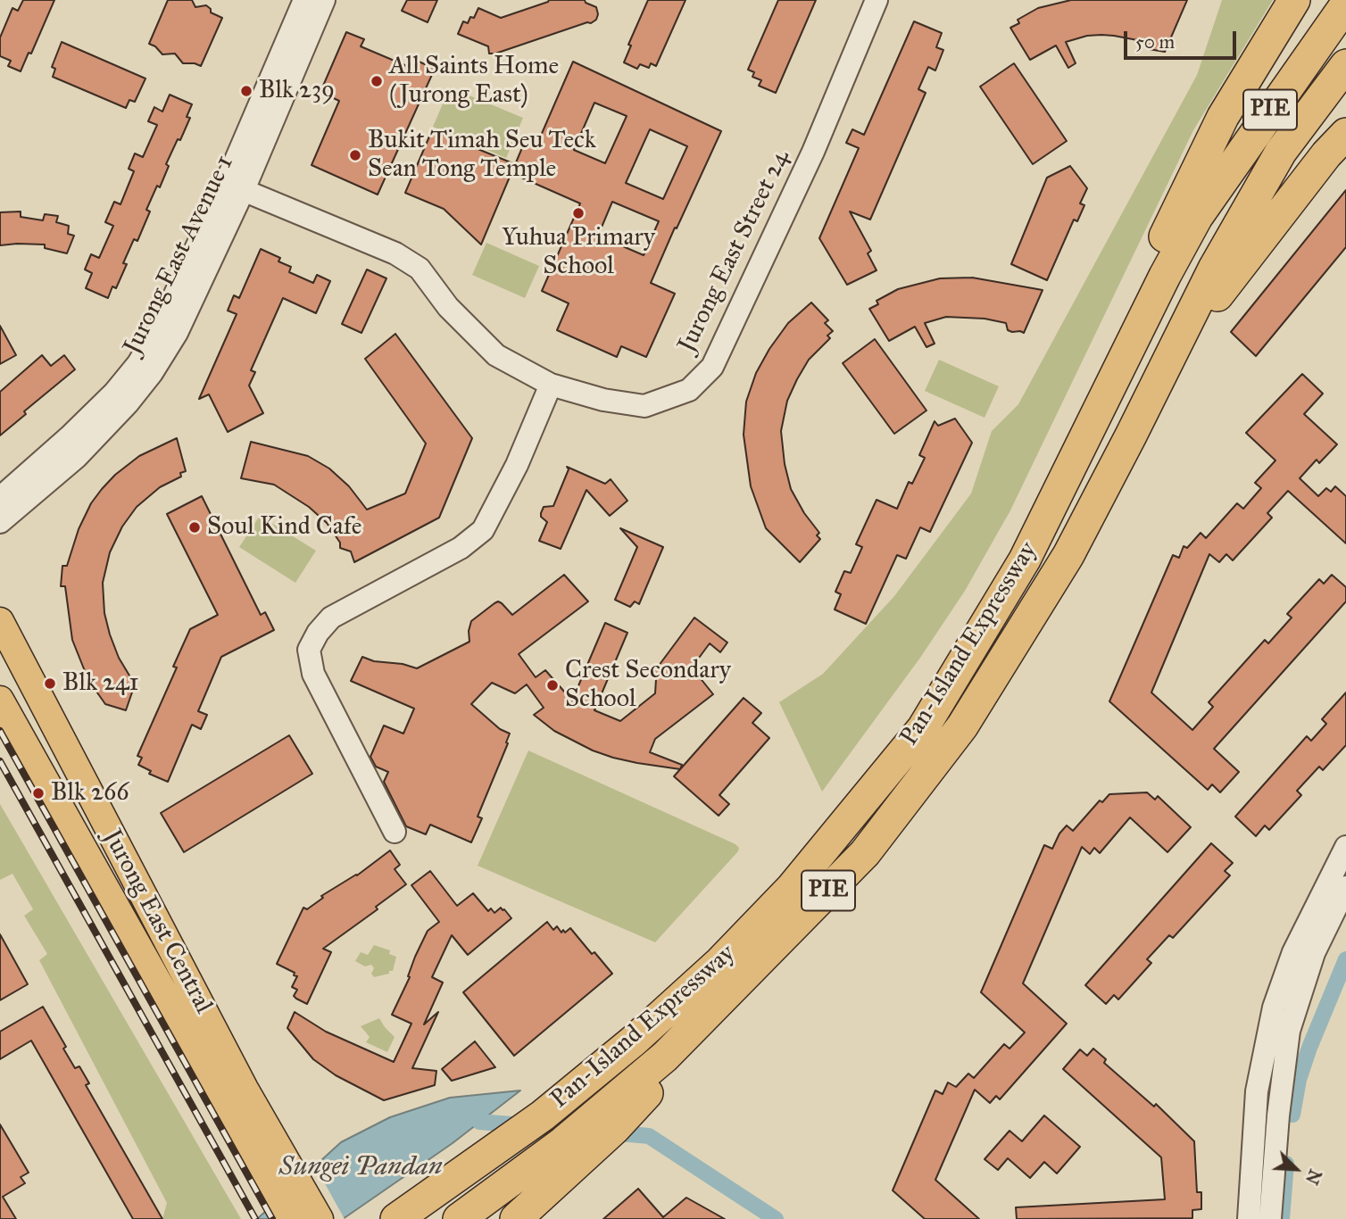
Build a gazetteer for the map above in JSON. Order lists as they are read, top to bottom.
{
  "streets": {
    "highway": ["PIE", "Pan-Island Expressway"],
    "main road": ["Jurong East Central"],
    "street": ["Jurong East Street 24", "Jurong East Avenue 1"]
  },
  "crossings": [
    ["Jurong East Street 24", "Jurong East Avenue 1"]
  ],
  "water": ["Sungei Pandan"],
  "places": [
    "All Saints Home (Jurong East)",
    "Blk 239",
    "Bukit Timah Seu Teck Sean Tong Temple",
    "Yuhua Primary School",
    "Soul Kind Cafe",
    "Blk 241",
    "Crest Secondary School",
    "Blk 266"
  ],
  "scale_bar": "50 m",
  "north": "bottom right"
}
